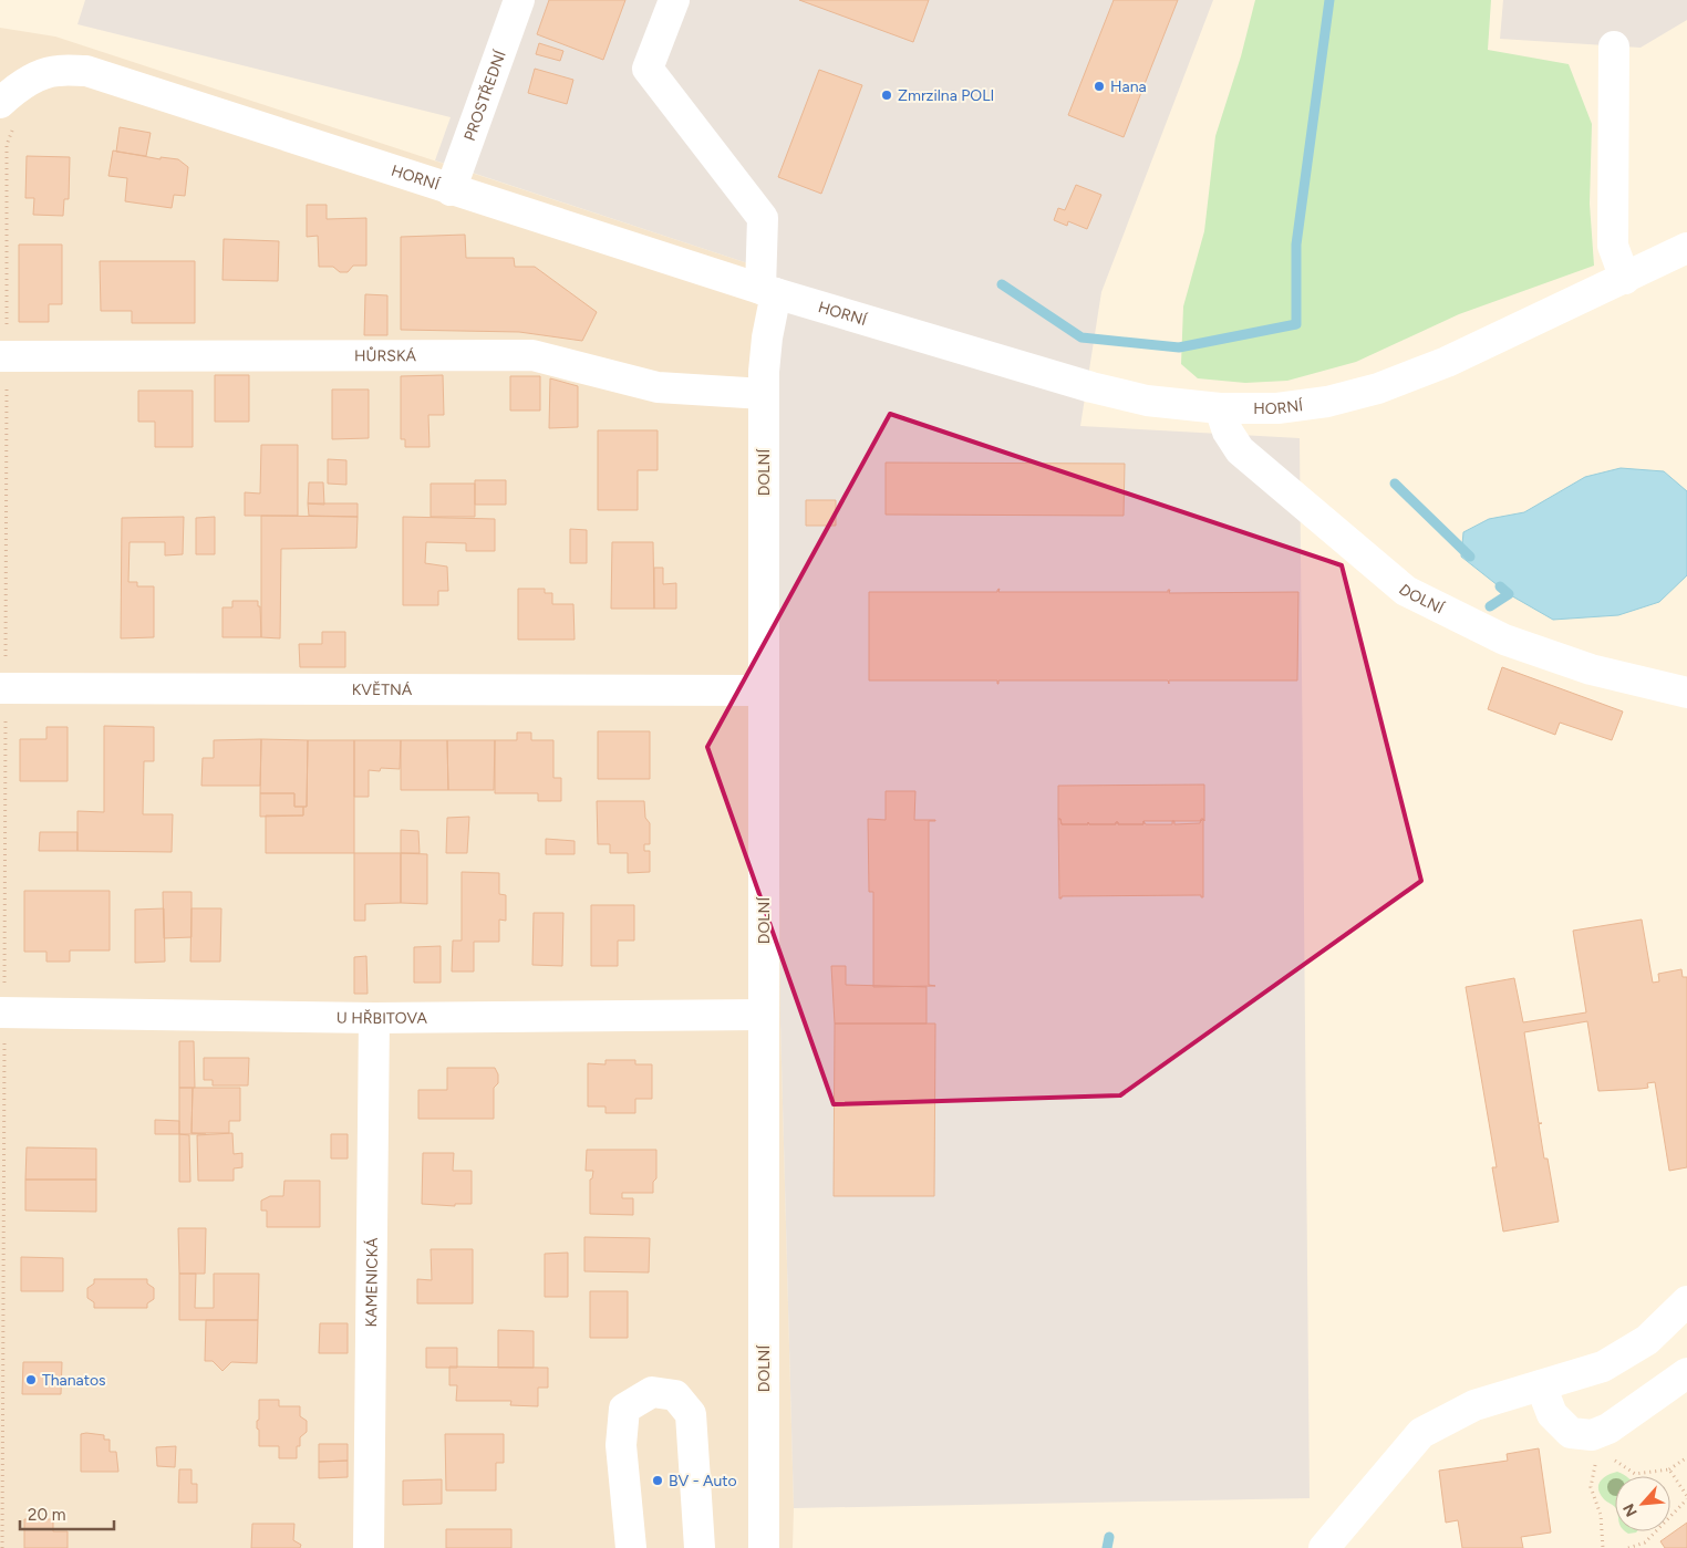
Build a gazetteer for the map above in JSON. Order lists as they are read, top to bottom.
{
  "streets": {
    "street": [
      "PROSTŘEDNÍ",
      "HORNÍ",
      "HŮRSKÁ",
      "DOLNÍ",
      "KVĚTNÁ",
      "U HŘBITOVA",
      "KAMENICKÁ"
    ]
  },
  "crossings": [
    ["PROSTŘEDNÍ", "HORNÍ"],
    ["HORNÍ", "DOLNÍ"],
    ["HŮRSKÁ", "DOLNÍ"],
    ["DOLNÍ", "KVĚTNÁ"],
    ["DOLNÍ", "U HŘBITOVA"],
    ["U HŘBITOVA", "KAMENICKÁ"]
  ],
  "places": [
    "Hana",
    "Zmrzilna POLI",
    "Thanatos",
    "BV - Auto"
  ],
  "scale_bar": "20 m",
  "north": "bottom left"
}
